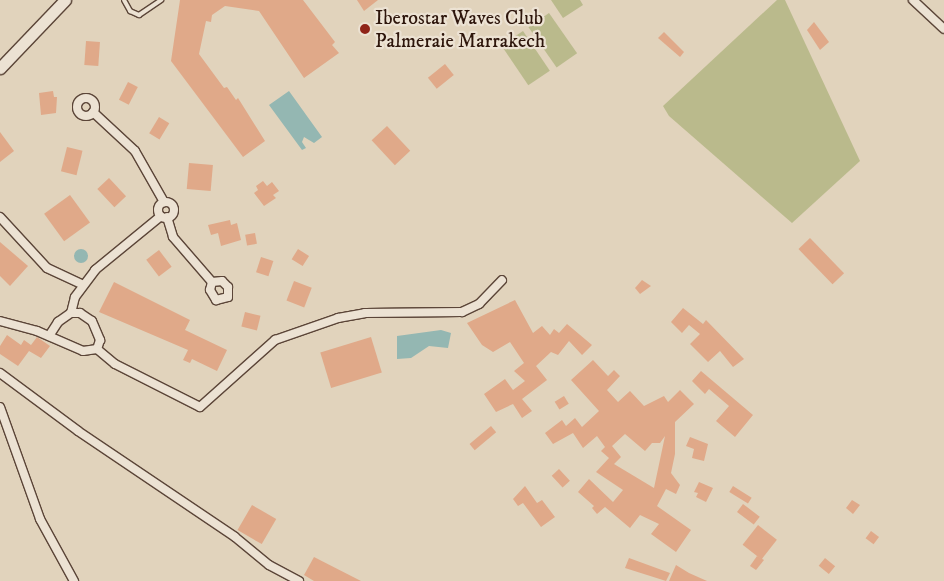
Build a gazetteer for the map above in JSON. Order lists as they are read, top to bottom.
{
  "places": ["Iberostar Waves Club Palmeraie Marrakech"]
}
